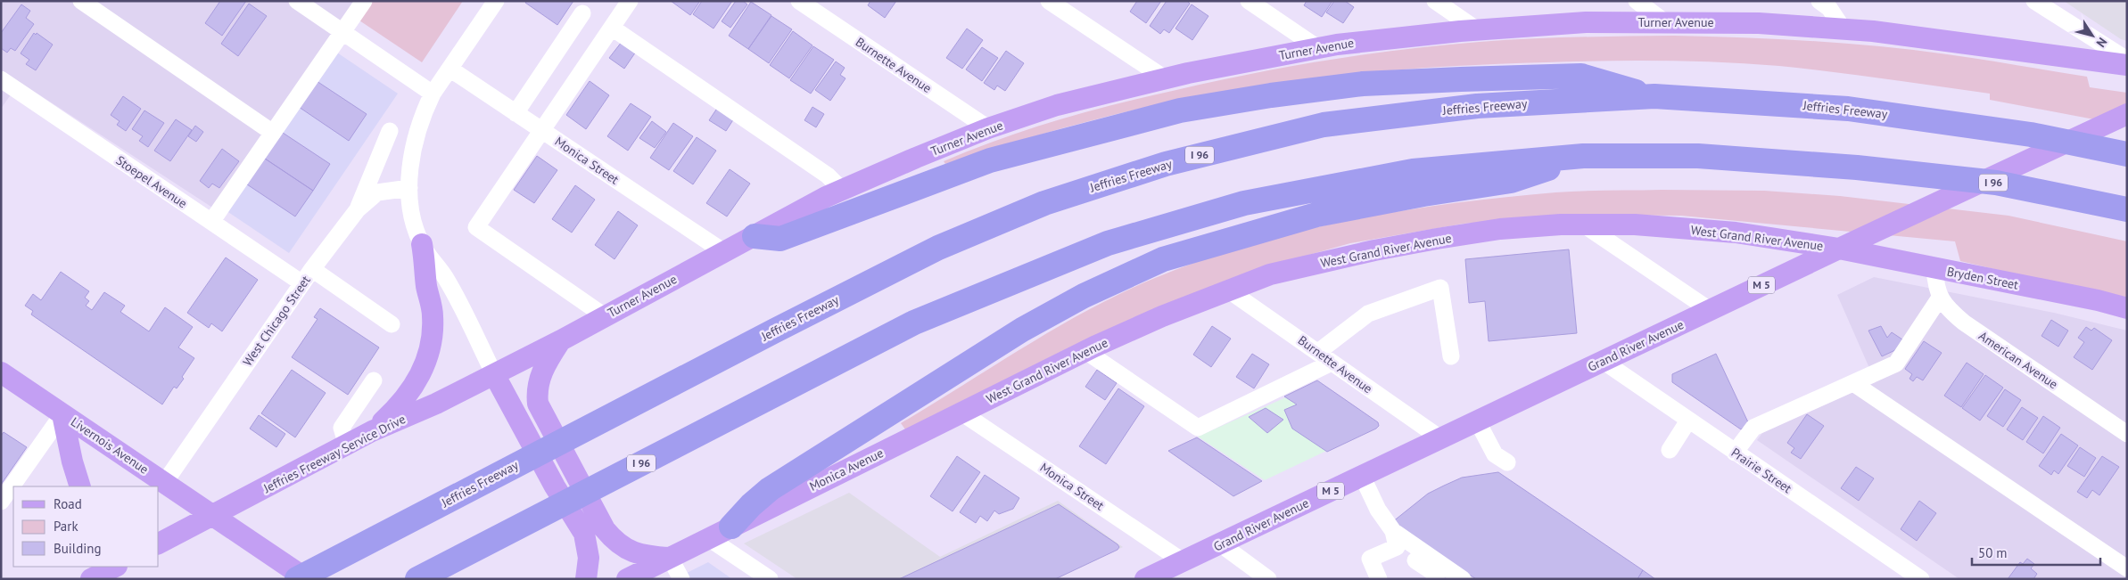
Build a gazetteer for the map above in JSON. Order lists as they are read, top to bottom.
{
  "streets": {
    "highway": ["Jeffries Freeway", "I 96"],
    "main road": [
      "Turner Avenue",
      "West Grand River Avenue",
      "Bryden Street",
      "M 5",
      "Grand River Avenue",
      "Livernois Avenue",
      "Jeffries Freeway Service Drive",
      "Monica Avenue"
    ],
    "street": [
      "Burnette Avenue",
      "Monica Street",
      "Stoepel Avenue",
      "West Chicago Street",
      "American Avenue",
      "Prairie Street"
    ]
  },
  "crossings": [
    ["Turner Avenue", "Burnette Avenue"],
    ["Turner Avenue", "Monica Street"],
    ["Turner Avenue", "Jeffries Freeway Service Drive"],
    ["Burnette Avenue", "West Grand River Avenue"],
    ["Burnette Avenue", "Grand River Avenue"],
    ["Monica Street", "West Grand River Avenue"],
    ["Monica Street", "Grand River Avenue"],
    ["Monica Street", "Monica Avenue"],
    ["Stoepel Avenue", "West Chicago Street"],
    ["West Grand River Avenue", "Bryden Street"],
    ["West Grand River Avenue", "Grand River Avenue"],
    ["West Grand River Avenue", "Monica Avenue"],
    ["Bryden Street", "Grand River Avenue"],
    ["Bryden Street", "American Avenue"],
    ["West Chicago Street", "Livernois Avenue"],
    ["Grand River Avenue", "Prairie Street"],
    ["Livernois Avenue", "Jeffries Freeway Service Drive"]
  ],
  "legend": ["Road", "Park", "Building"],
  "scale_bar": "50 m",
  "north": "bottom right"
}
